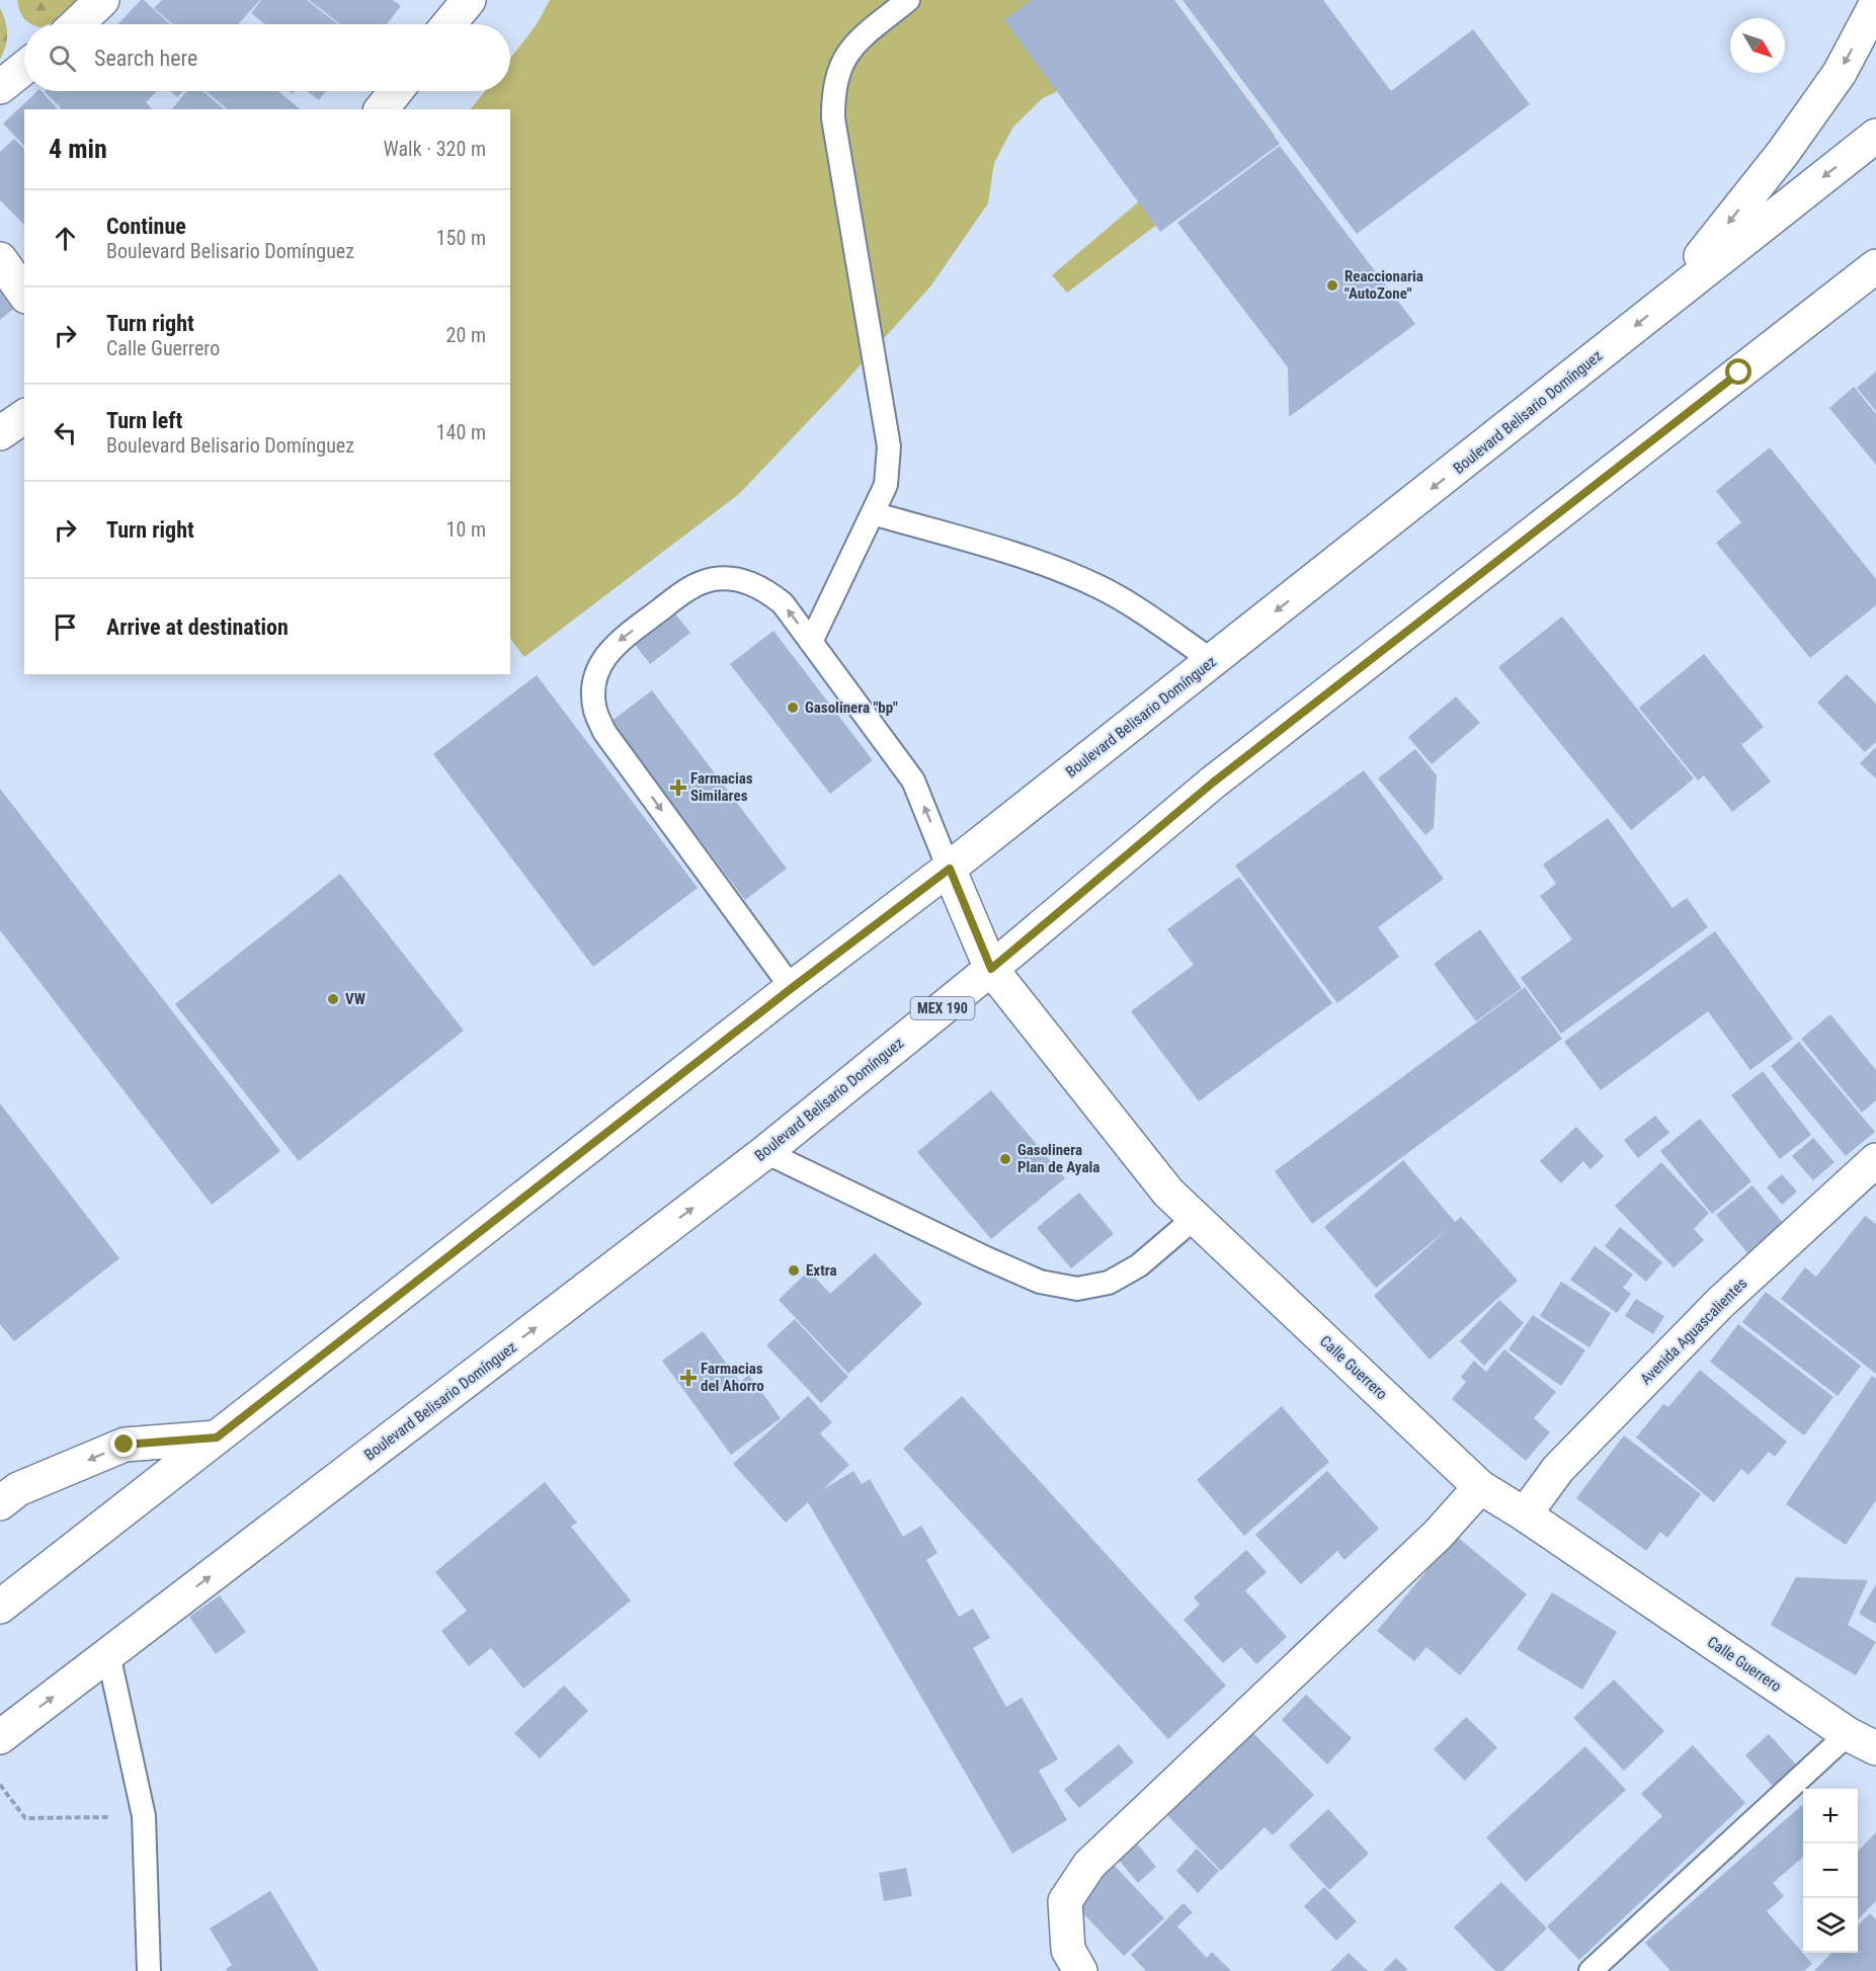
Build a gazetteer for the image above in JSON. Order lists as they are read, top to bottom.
{
  "streets": {
    "main road": [
      "Boulevard Belisario Domínguez",
      "MEX 190",
      "Avenida Aguascalientes",
      "Calle Guerrero"
    ]
  },
  "crossings": [
    ["Boulevard Belisario Domínguez", "Calle Guerrero"],
    ["Avenida Aguascalientes", "Calle Guerrero"]
  ],
  "places": {
    "other": [
      "Reaccionaria \"AutoZone\"",
      "Gasolinera \"bp\"",
      "VW",
      "Gasolinera Plan de Ayala",
      "Extra"
    ],
    "health": ["Farmacias Similares", "Farmacias del Ahorro"]
  },
  "north": "bottom right",
  "page": {
    "search": "Search here",
    "heading": ["4 min", "Walk · 320 m"],
    "list": [
      ["Continue", "Boulevard Belisario Domínguez", "150 m"],
      ["Turn right", "Calle Guerrero", "20 m"],
      ["Turn left", "Boulevard Belisario Domínguez", "140 m"],
      ["Turn right", "10 m"],
      "Arrive at destination"
    ],
    "map_buttons": ["+", "−"]
  }
}
